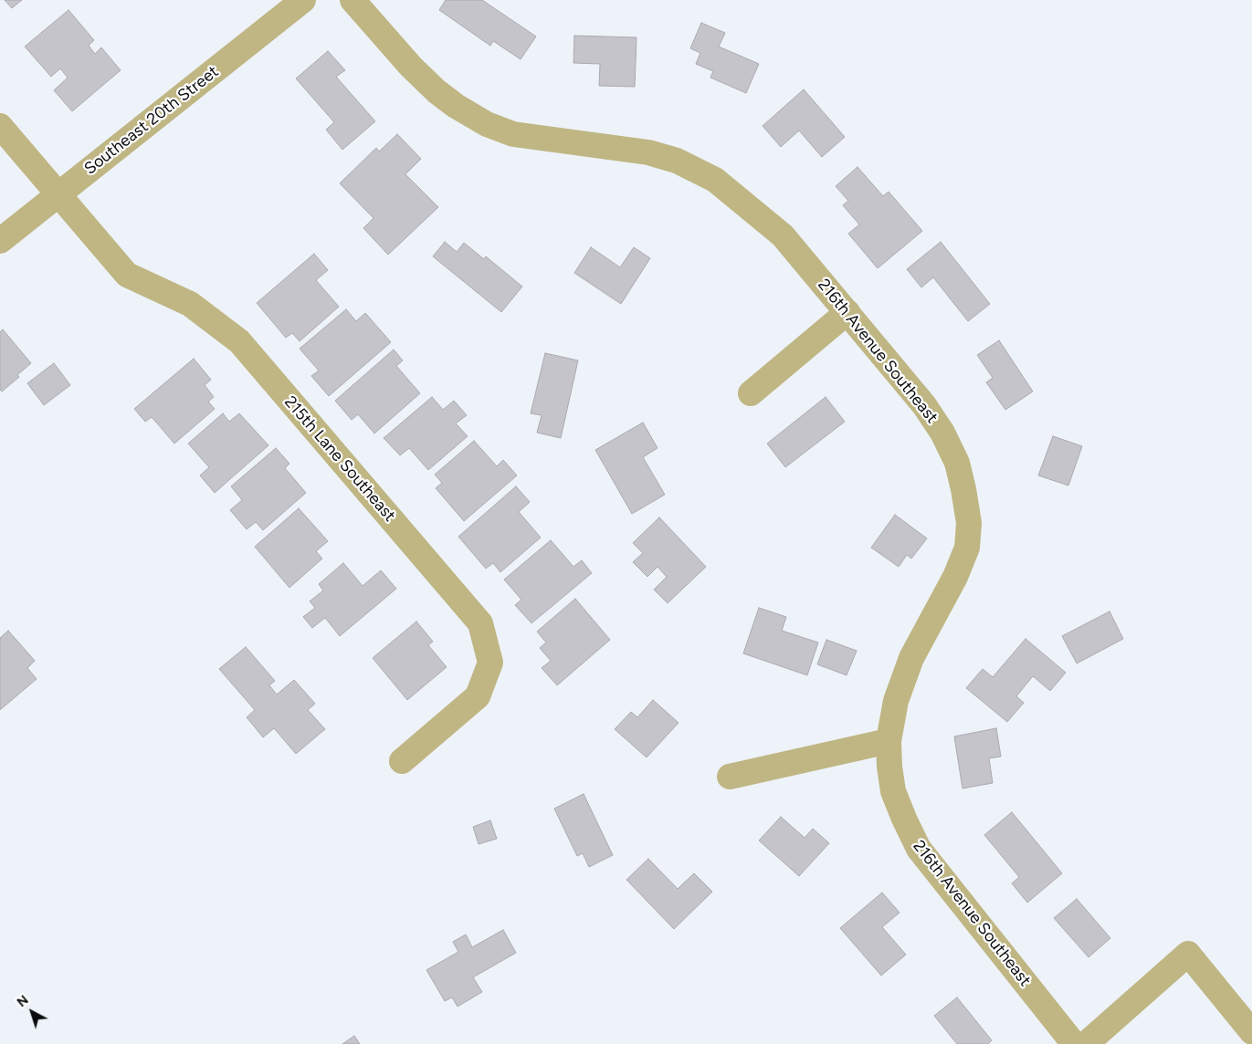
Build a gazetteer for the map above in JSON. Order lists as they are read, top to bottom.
{
  "streets": {
    "street": ["Southeast 20th Street", "216th Avenue Southeast", "215th Lane Southeast"]
  },
  "crossings": [
    ["Southeast 20th Street", "215th Lane Southeast"]
  ],
  "north": "top left"
}
